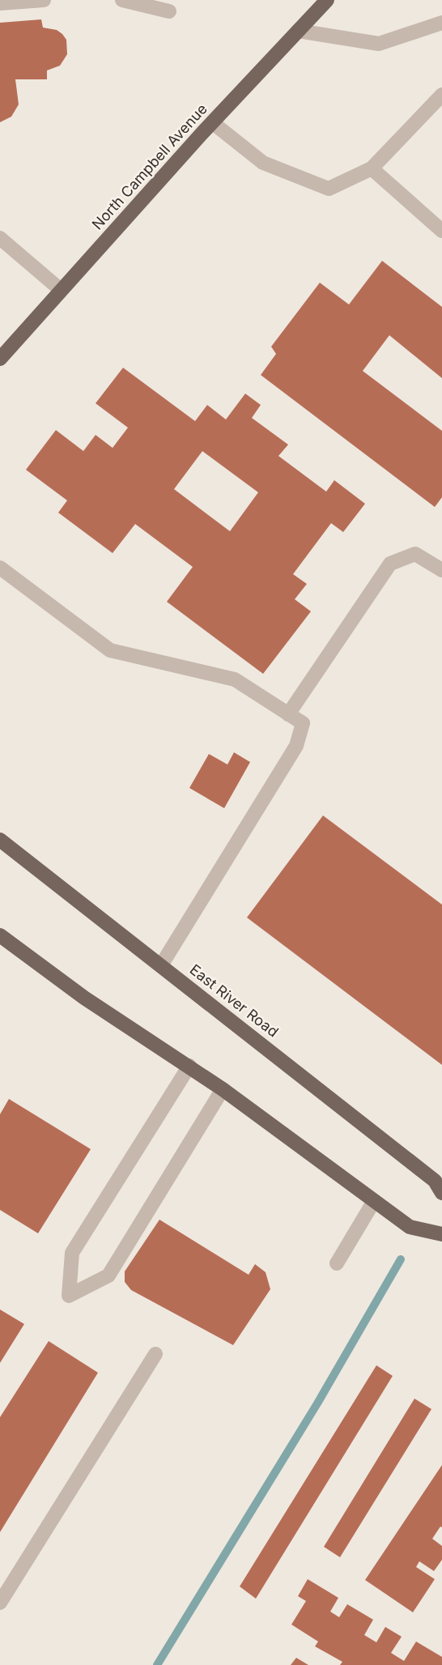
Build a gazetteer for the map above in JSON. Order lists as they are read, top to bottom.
{
  "streets": {
    "main road": ["North Campbell Avenue", "East River Road"]
  }
}
